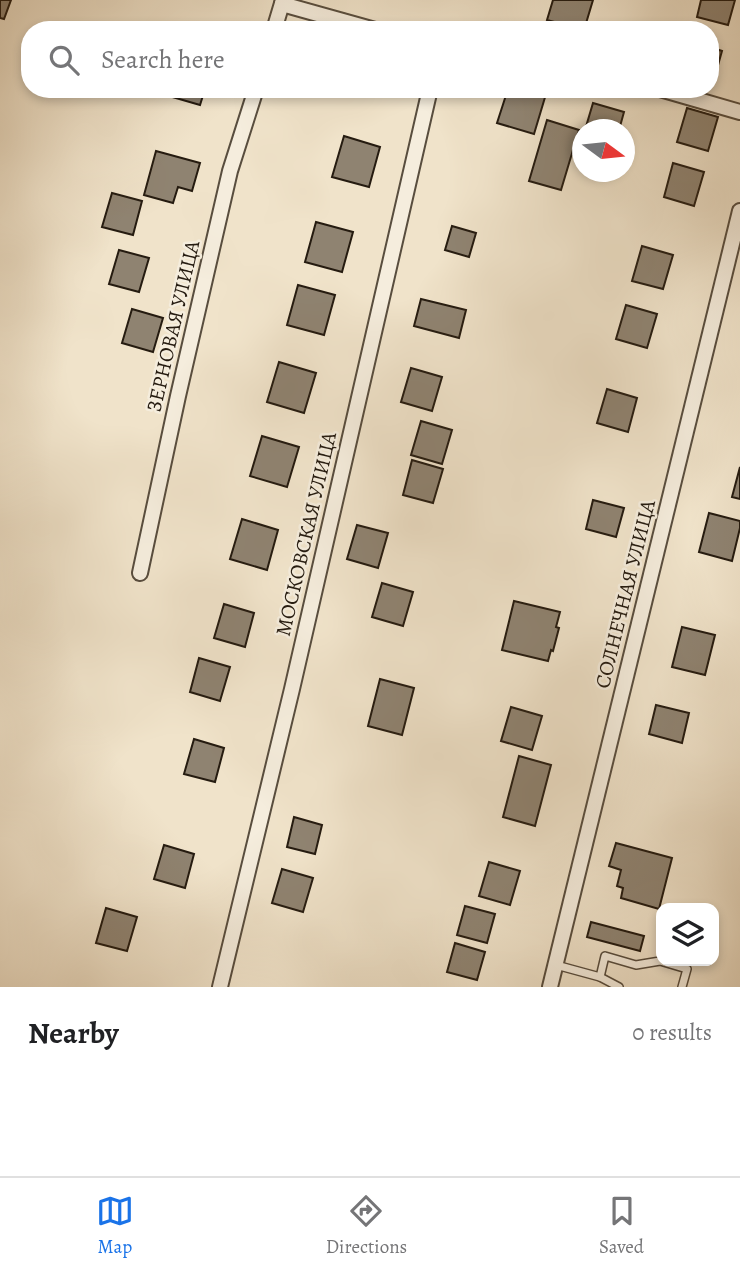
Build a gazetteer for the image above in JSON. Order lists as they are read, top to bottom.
{
  "streets": {
    "street": ["ЗЕРНОВАЯ УЛИЦА", "МОСКОВСКАЯ УЛИЦА", "СОЛНЕЧНАЯ УЛИЦА"]
  },
  "north": "right",
  "page": {
    "search": "Search here",
    "heading": ["Nearby", "0 results"],
    "nav": ["Map", "Directions", "Saved"]
  }
}
